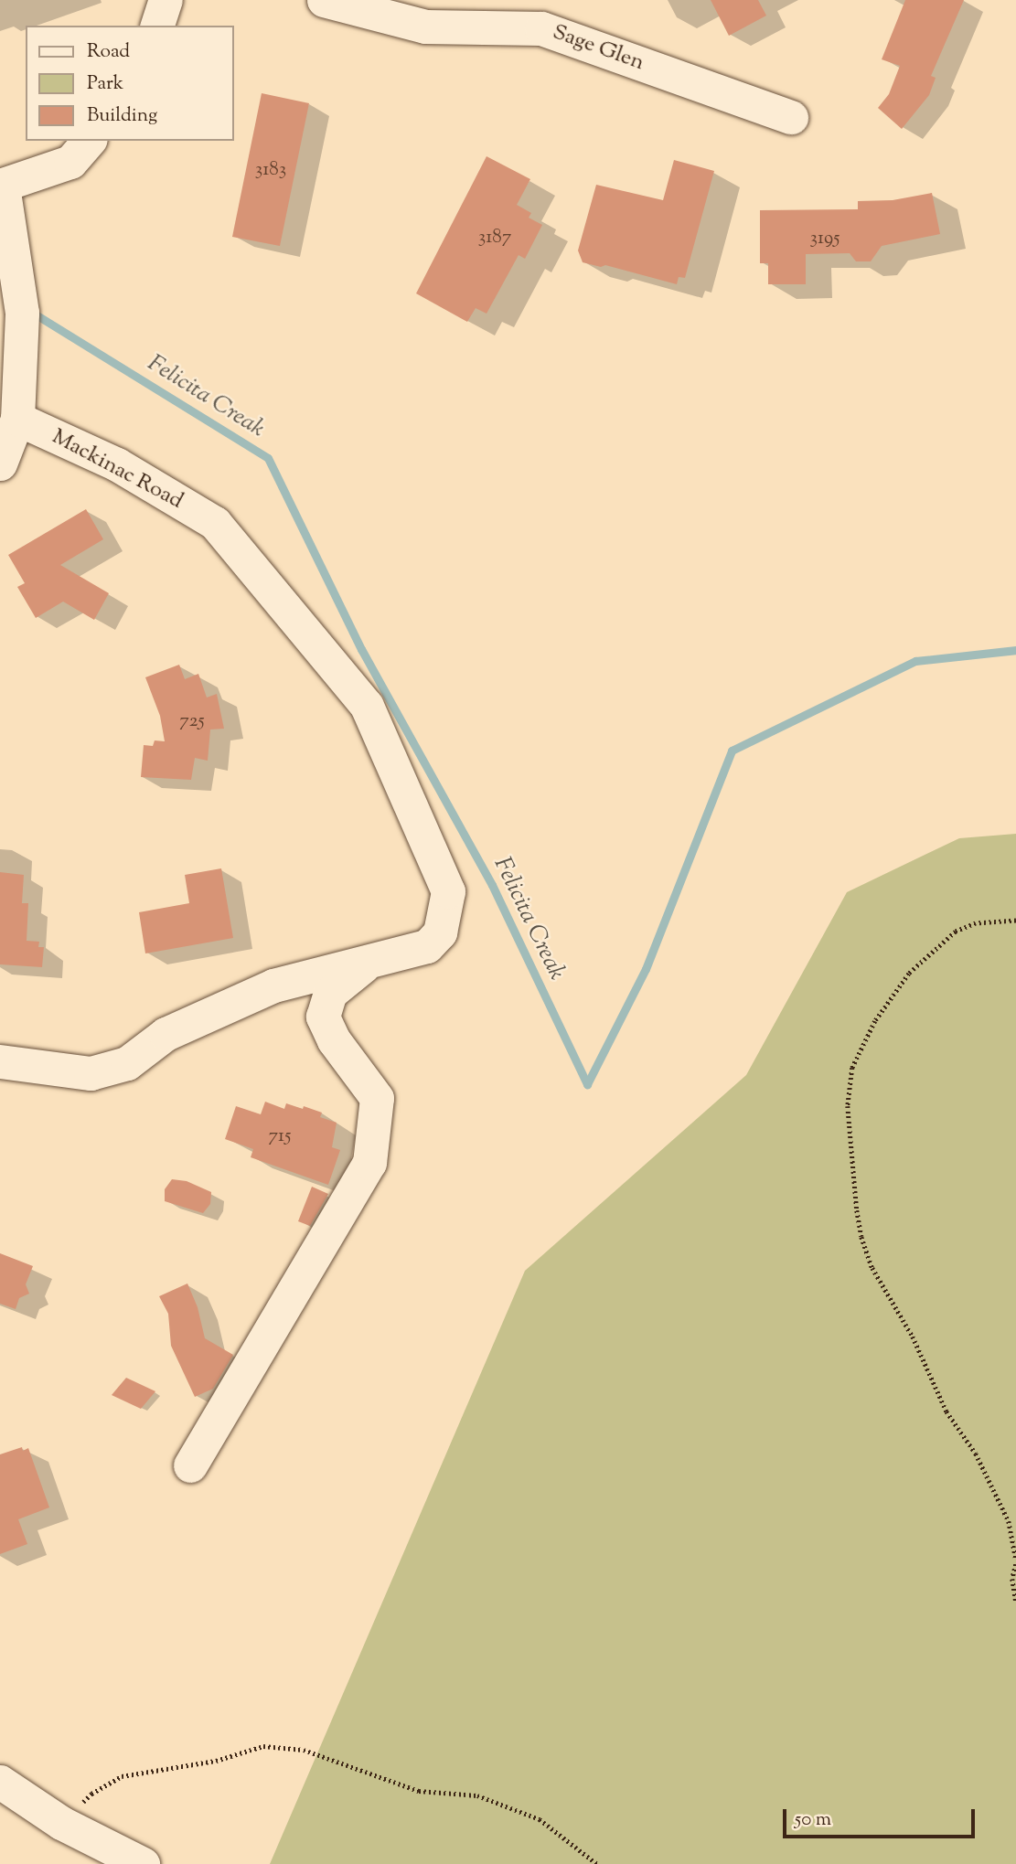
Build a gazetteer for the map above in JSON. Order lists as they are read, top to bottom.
{
  "streets": {
    "street": ["Sage Glen", "Mackinac Road"]
  },
  "water": ["Felicita Creak"],
  "house_numbers": [
    "3183",
    "3187",
    "3195",
    "725",
    "715"
  ],
  "legend": ["Road", "Park", "Building"],
  "scale_bar": "50 m"
}
